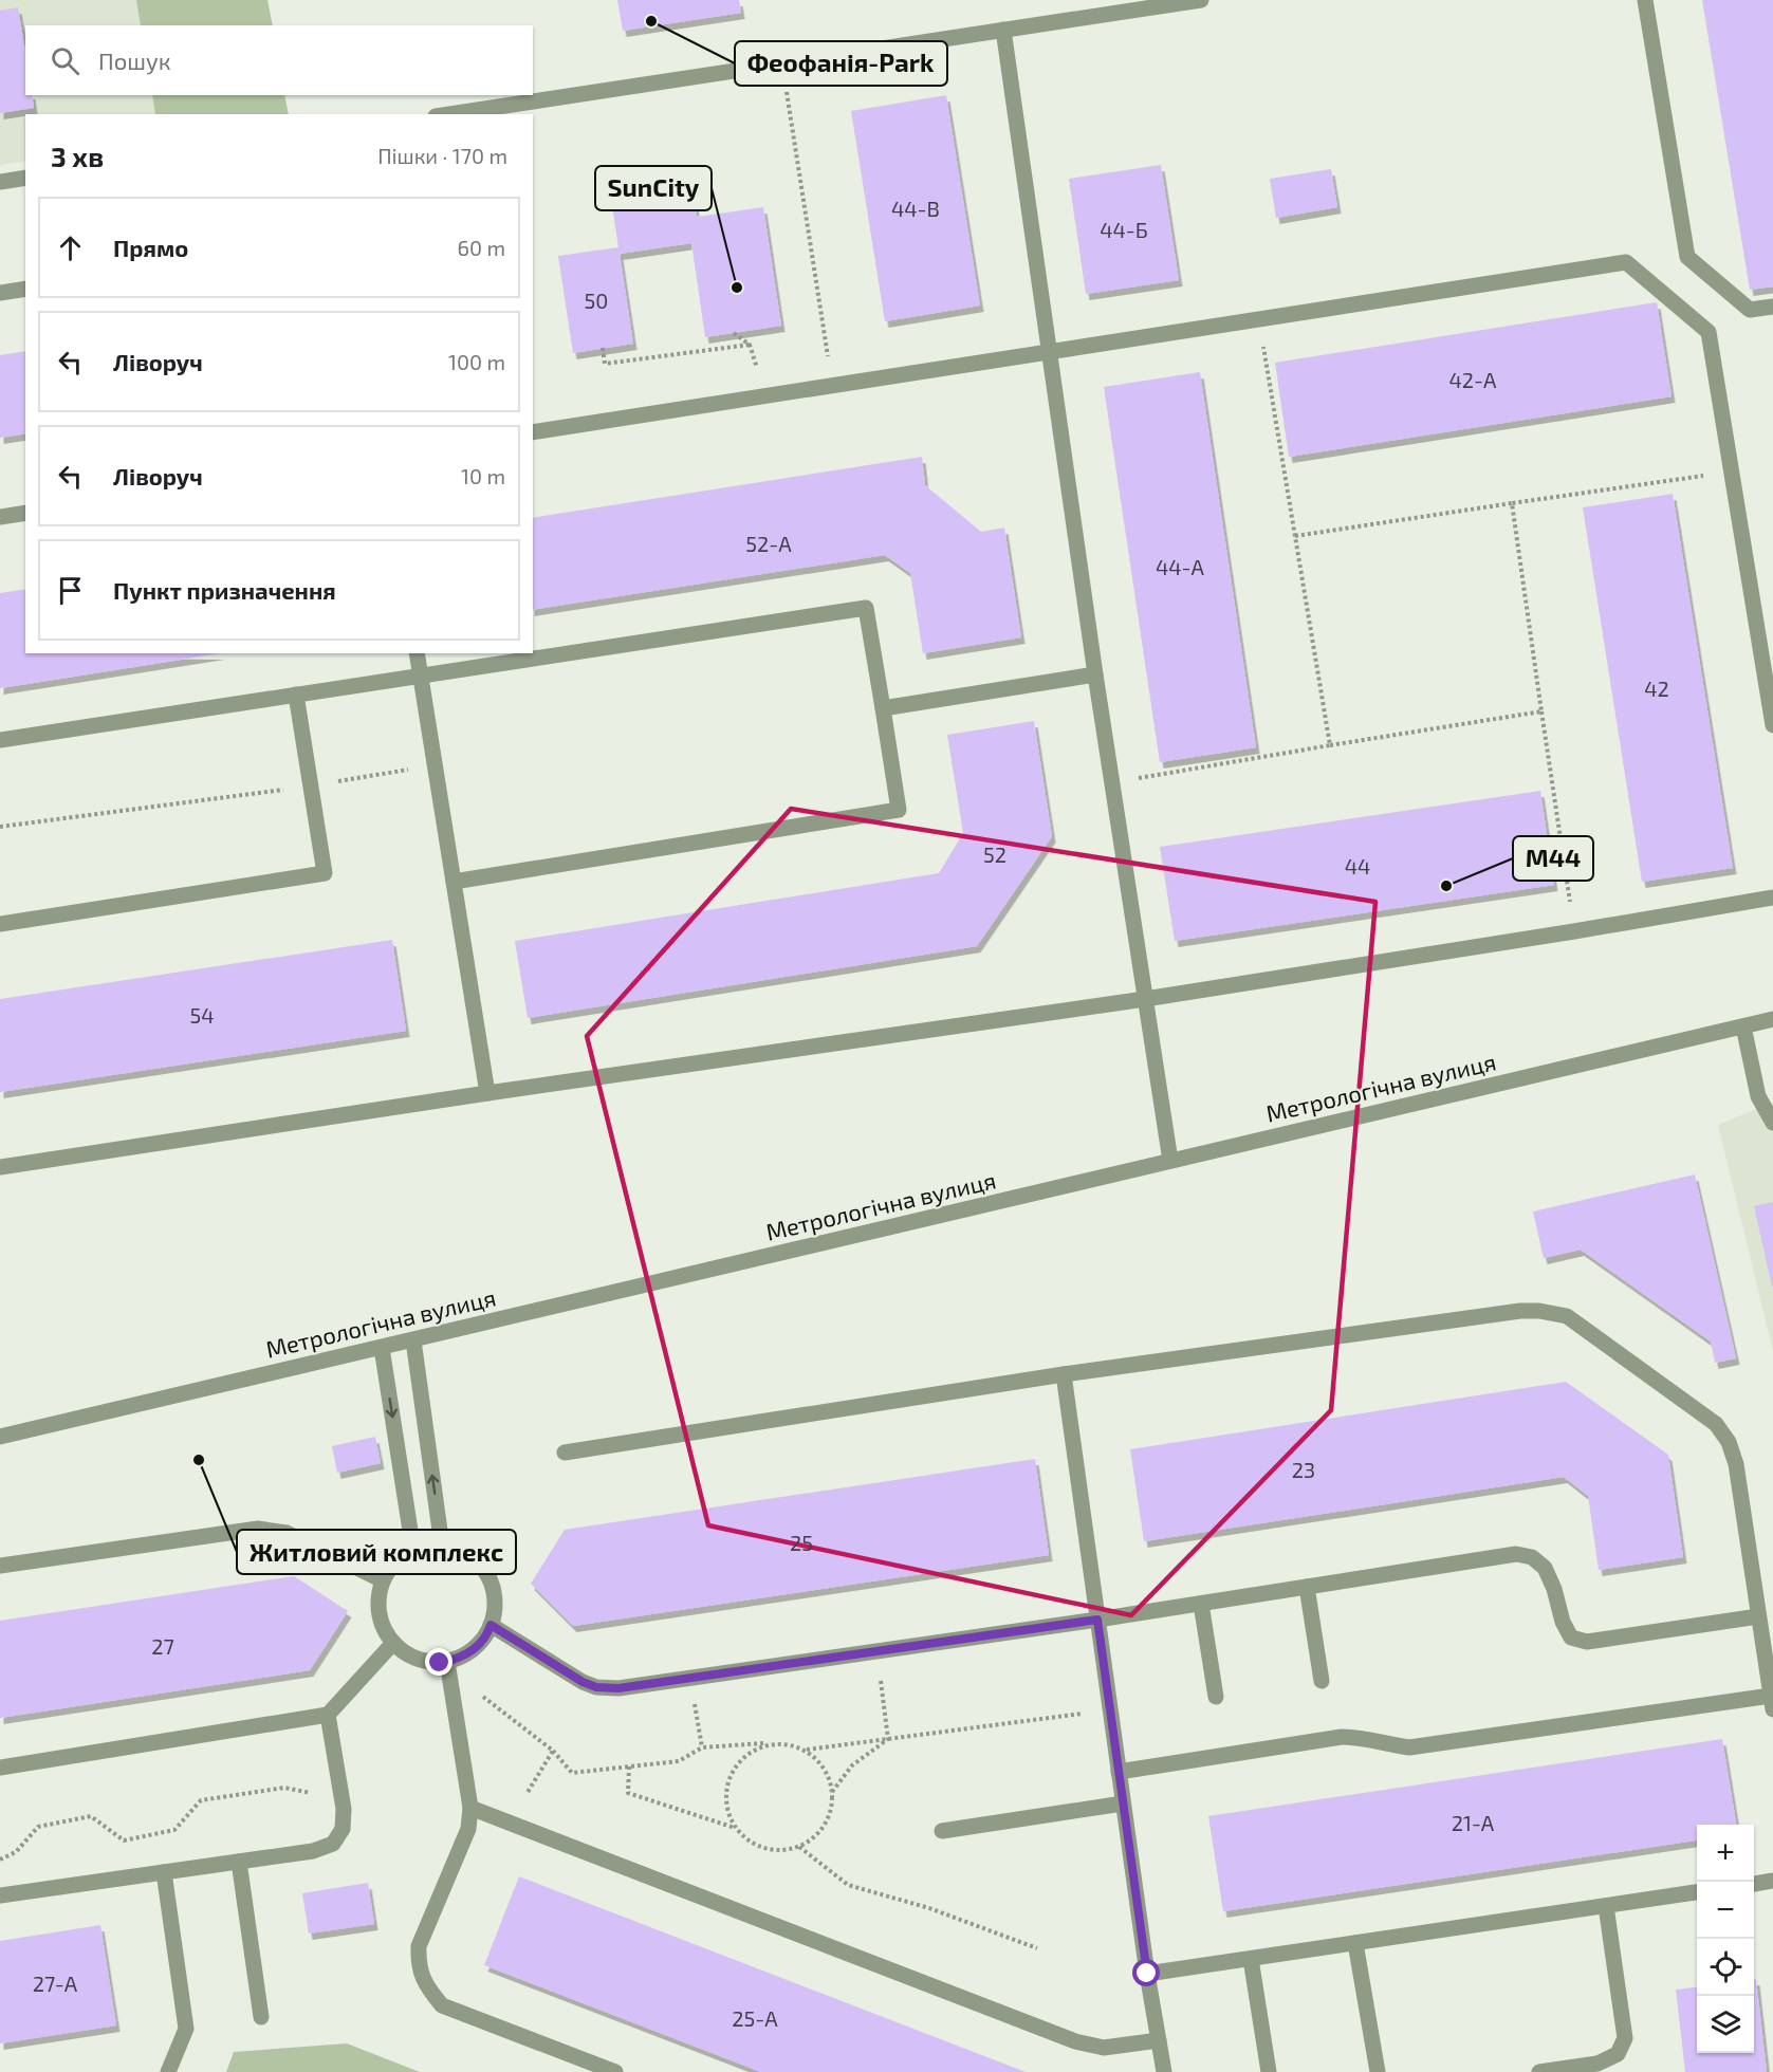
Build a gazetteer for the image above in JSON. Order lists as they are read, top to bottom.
{
  "streets": {
    "street": ["Метрологічна вулиця"]
  },
  "places": [
    "Феофанія-Park",
    "SunCity",
    "M44",
    "Житловий комплекс"
  ],
  "house_numbers": [
    "44-В",
    "44-Б",
    "50",
    "42-А",
    "52-А",
    "44-А",
    "42",
    "52",
    "44",
    "54",
    "23",
    "25",
    "27",
    "21-А",
    "27-А",
    "25-А"
  ],
  "page": {
    "search": "Пошук",
    "heading": ["3 хв", "Пішки · 170 m"],
    "list": [
      ["Прямо", "60 m"],
      ["Ліворуч", "100 m"],
      ["Ліворуч", "10 m"],
      "Пункт призначення"
    ],
    "map_buttons": ["+", "−"]
  }
}
